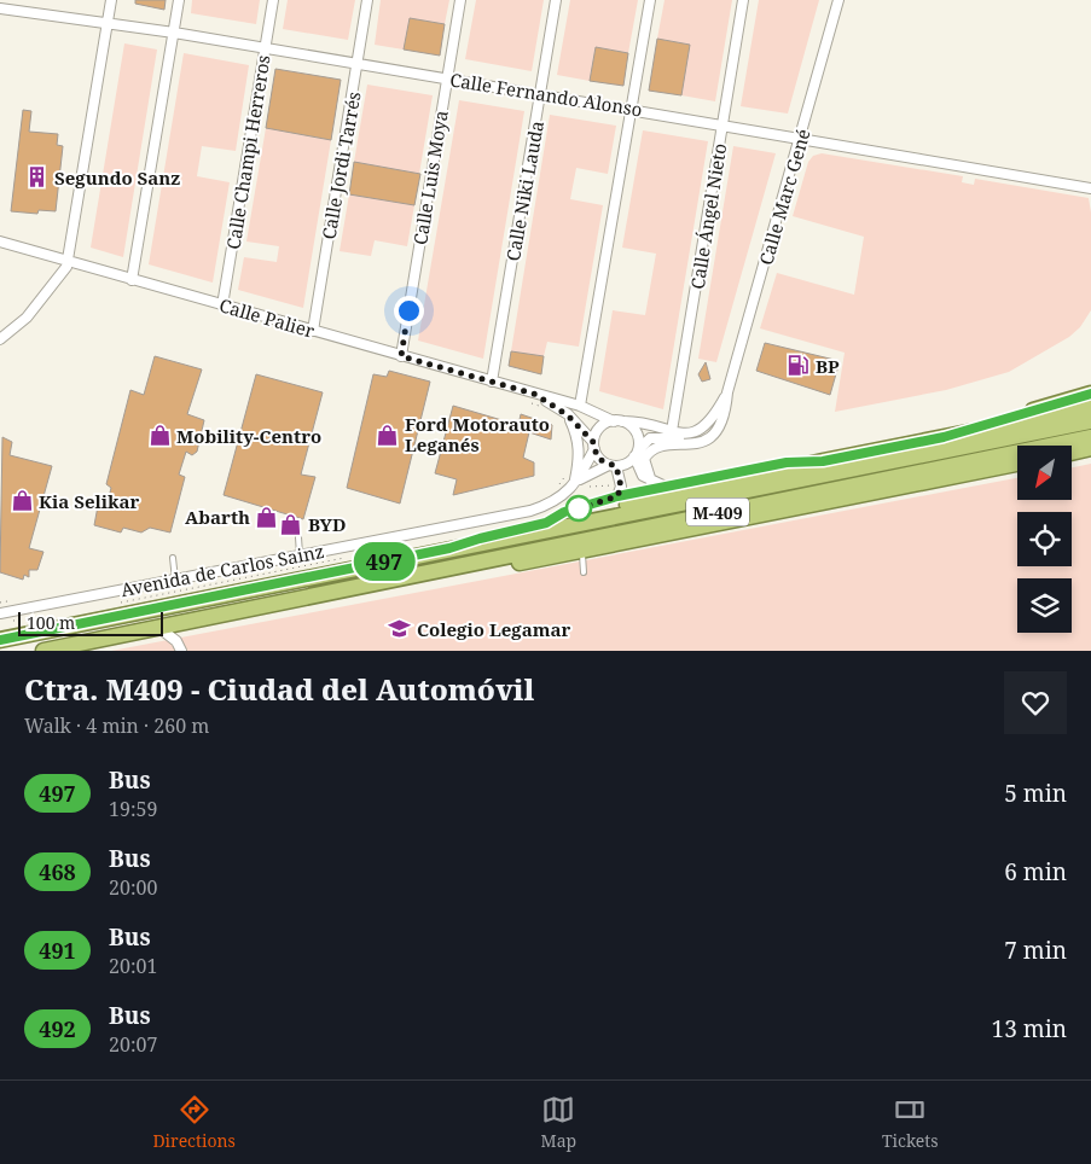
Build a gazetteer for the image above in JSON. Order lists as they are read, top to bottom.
{
  "streets": {
    "highway": ["M-409"],
    "street": [
      "Calle Fernando Alonso",
      "Calle Champi Herreros",
      "Calle Jordi Tarrés",
      "Calle Luis Moya",
      "Calle Niki Lauda",
      "Calle Marc Gené",
      "Calle Ángel Nieto",
      "Calle Palier",
      "Avenida de Carlos Sainz"
    ]
  },
  "crossings": [
    ["Calle Fernando Alonso", "Calle Champi Herreros"],
    ["Calle Fernando Alonso", "Calle Jordi Tarrés"],
    ["Calle Fernando Alonso", "Calle Luis Moya"],
    ["Calle Fernando Alonso", "Calle Niki Lauda"],
    ["Calle Fernando Alonso", "Calle Marc Gené"],
    ["Calle Fernando Alonso", "Calle Ángel Nieto"],
    ["Calle Champi Herreros", "Calle Palier"],
    ["Calle Jordi Tarrés", "Calle Palier"],
    ["Calle Luis Moya", "Calle Palier"],
    ["Calle Niki Lauda", "Calle Palier"],
    ["Calle Marc Gené", "Calle Palier"],
    ["Calle Ángel Nieto", "Calle Palier"],
    ["Calle Palier", "Avenida de Carlos Sainz"]
  ],
  "places": {
    "building": ["Segundo Sanz"],
    "fuel station": ["BP"],
    "shop": [
      "Ford Motorauto Leganés",
      "Mobility-Centro",
      "Kia Selikar",
      "Abarth",
      "BYD"
    ],
    "school or university": ["Colegio Legamar"]
  },
  "lines": ["bus line 497"],
  "scale_bar": "100 m",
  "north": "bottom left",
  "page": {
    "on_map": "497",
    "scale": "100 m",
    "heading": ["Ctra. M409 - Ciudad del Automóvil", "Walk · 4 min · 260 m"],
    "list": [
      {
        "mark": "497",
        "name": "Bus",
        "note": "19:59",
        "value": "5 min"
      },
      {
        "mark": "468",
        "name": "Bus",
        "note": "20:00",
        "value": "6 min"
      },
      {
        "mark": "491",
        "name": "Bus",
        "note": "20:01",
        "value": "7 min"
      },
      {
        "mark": "492",
        "name": "Bus",
        "note": "20:07",
        "value": "13 min"
      }
    ],
    "tabs": ["Directions", "Map", "Tickets"]
  }
}
